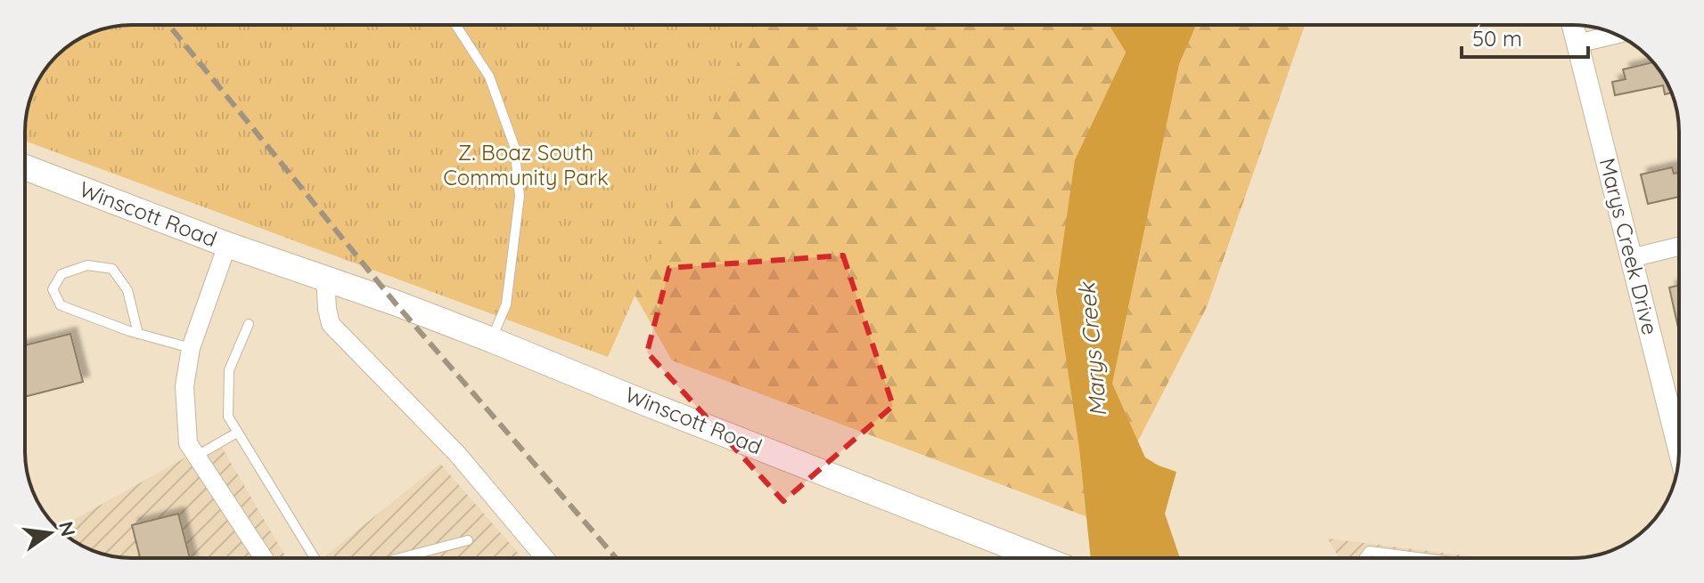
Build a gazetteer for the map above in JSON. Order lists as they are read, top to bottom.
{
  "streets": {
    "main road": ["Winscott Road"],
    "street": ["Marys Creek Drive"]
  },
  "water": ["Marys Creek"],
  "parks": ["Z. Boaz South Community Park"],
  "scale_bar": "50 m",
  "north": "right"
}
